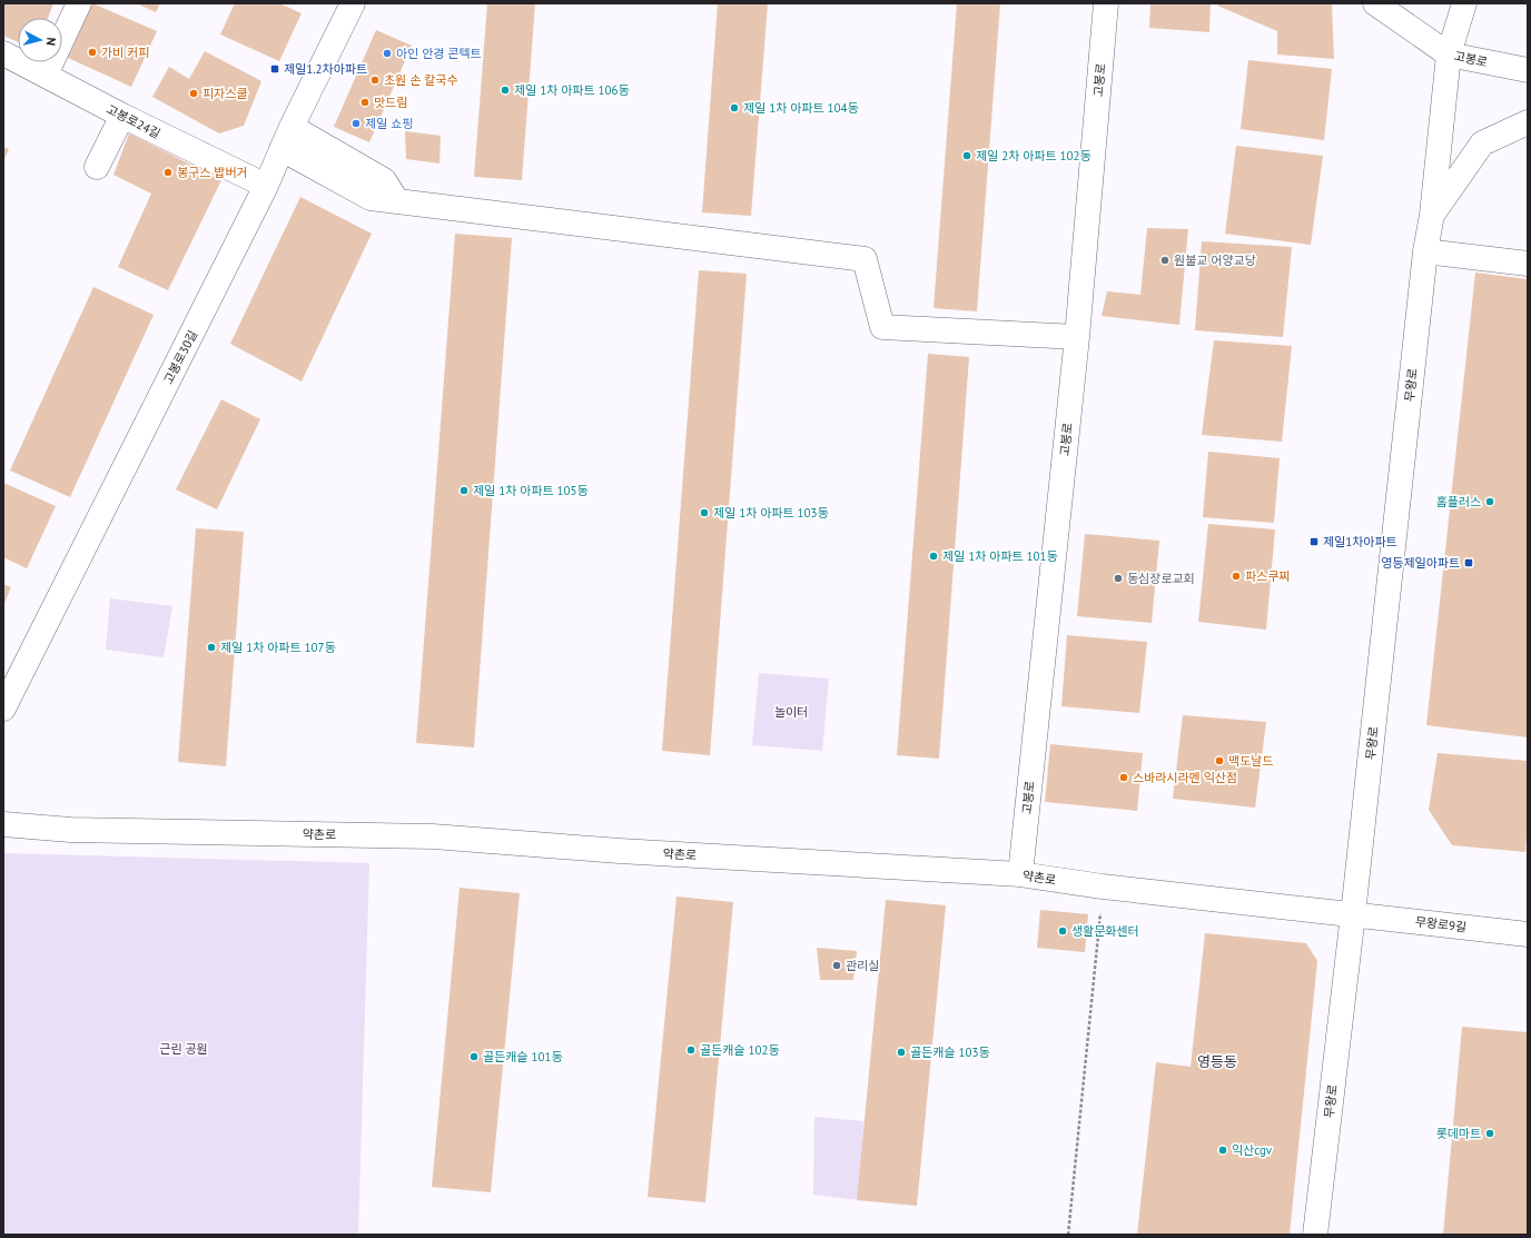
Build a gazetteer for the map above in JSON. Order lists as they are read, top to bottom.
{
  "streets": {
    "street": [
      "고봉로",
      "고봉로24길",
      "고봉로30길",
      "무왕로",
      "약촌로",
      "무왕로9길"
    ]
  },
  "crossings": [
    ["고봉로", "무왕로"],
    ["고봉로", "약촌로"],
    ["고봉로24길", "고봉로30길"],
    ["무왕로", "약촌로"],
    ["무왕로", "무왕로9길"],
    ["약촌로", "무왕로9길"]
  ],
  "districts": ["영등동"],
  "parks": ["놀이터", "근린 공원"],
  "places": {
    "other": [
      "가비 커피",
      "아인 안경 콘텍트",
      "초원 손 칼국수",
      "제일 1차 아파트 106동",
      "피자스쿨",
      "맛드림",
      "제일 1차 아파트 104동",
      "제일 쇼핑",
      "제일 2차 아파트 102동",
      "봉구스 밥버거",
      "원불교 어양교당",
      "제일 1차 아파트 105동",
      "홈플러스",
      "제일 1차 아파트 103동",
      "제일 1차 아파트 101동",
      "파스쿠찌",
      "동심장로교회",
      "제일 1차 아파트 107동",
      "맥도날드",
      "스바라시라멘 익산점",
      "생활문화센터",
      "관리실",
      "골든캐슬 102동",
      "골든캐슬 103동",
      "골든캐슬 101동",
      "롯데마트",
      "익산cgv"
    ],
    "transit": ["제일1.2차아파트", "제일1차아파트", "영등제일아파트"]
  },
  "north": "right"
}
